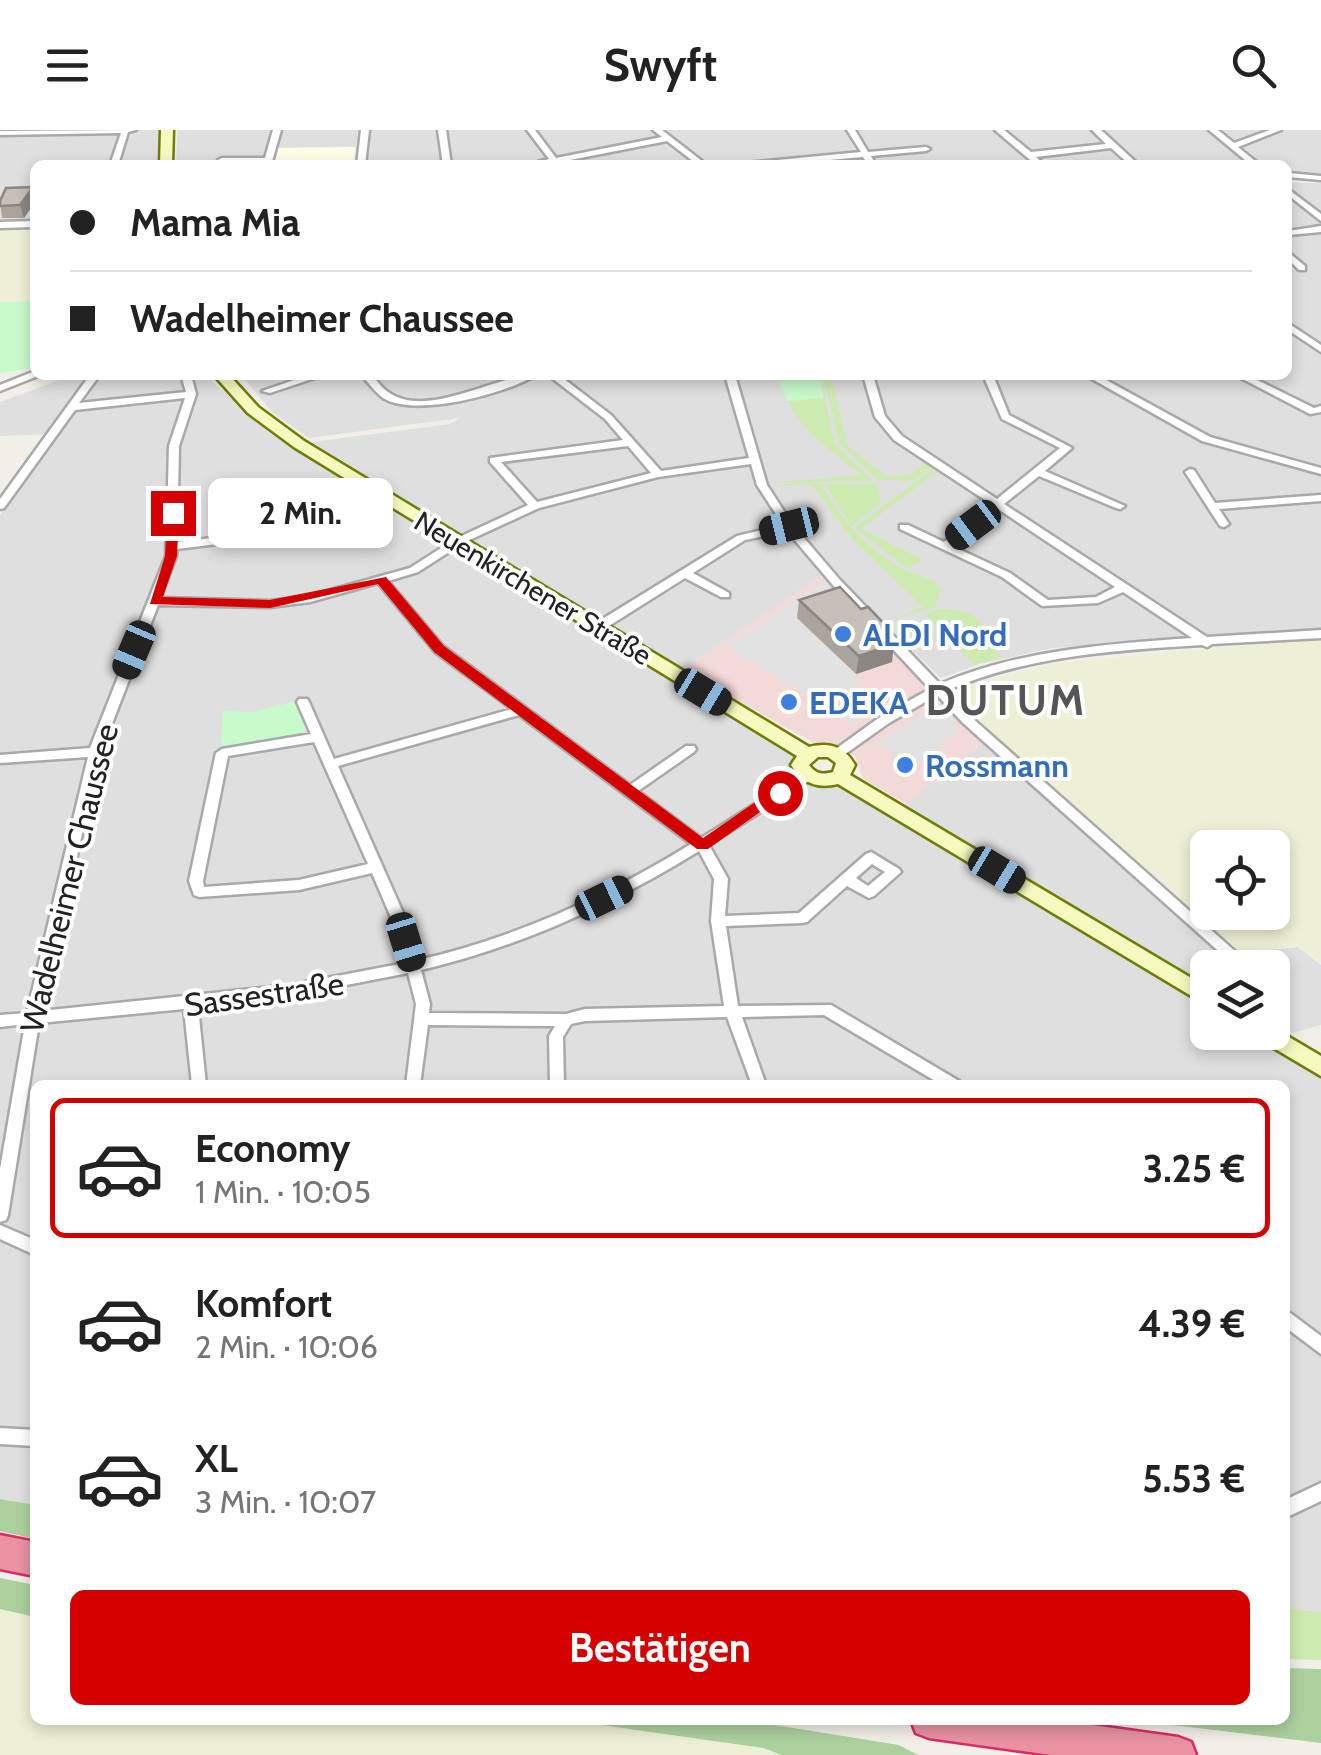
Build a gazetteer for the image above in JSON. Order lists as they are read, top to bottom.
{
  "streets": {
    "street": ["Neuenkirchener Straße", "Wadelheimer Chaussee", "Sassestraße"]
  },
  "crossings": [
    ["Neuenkirchener Straße", "Sassestraße"],
    ["Wadelheimer Chaussee", "Sassestraße"]
  ],
  "districts": ["DUTUM"],
  "places": ["ALDI Nord", "EDEKA", "Rossmann"],
  "page": {
    "header": "Swyft",
    "banner": ["Mama Mia", "Wadelheimer Chaussee"],
    "bubble": "2 Min.",
    "list": [
      {
        "name": "Economy",
        "note": "1 Min. · 10:05",
        "value": "3.25 €"
      },
      {
        "name": "Komfort",
        "note": "2 Min. · 10:06",
        "value": "4.39 €"
      },
      {
        "name": "XL",
        "note": "3 Min. · 10:07",
        "value": "5.53 €"
      }
    ],
    "buttons": "Bestätigen"
  }
}
